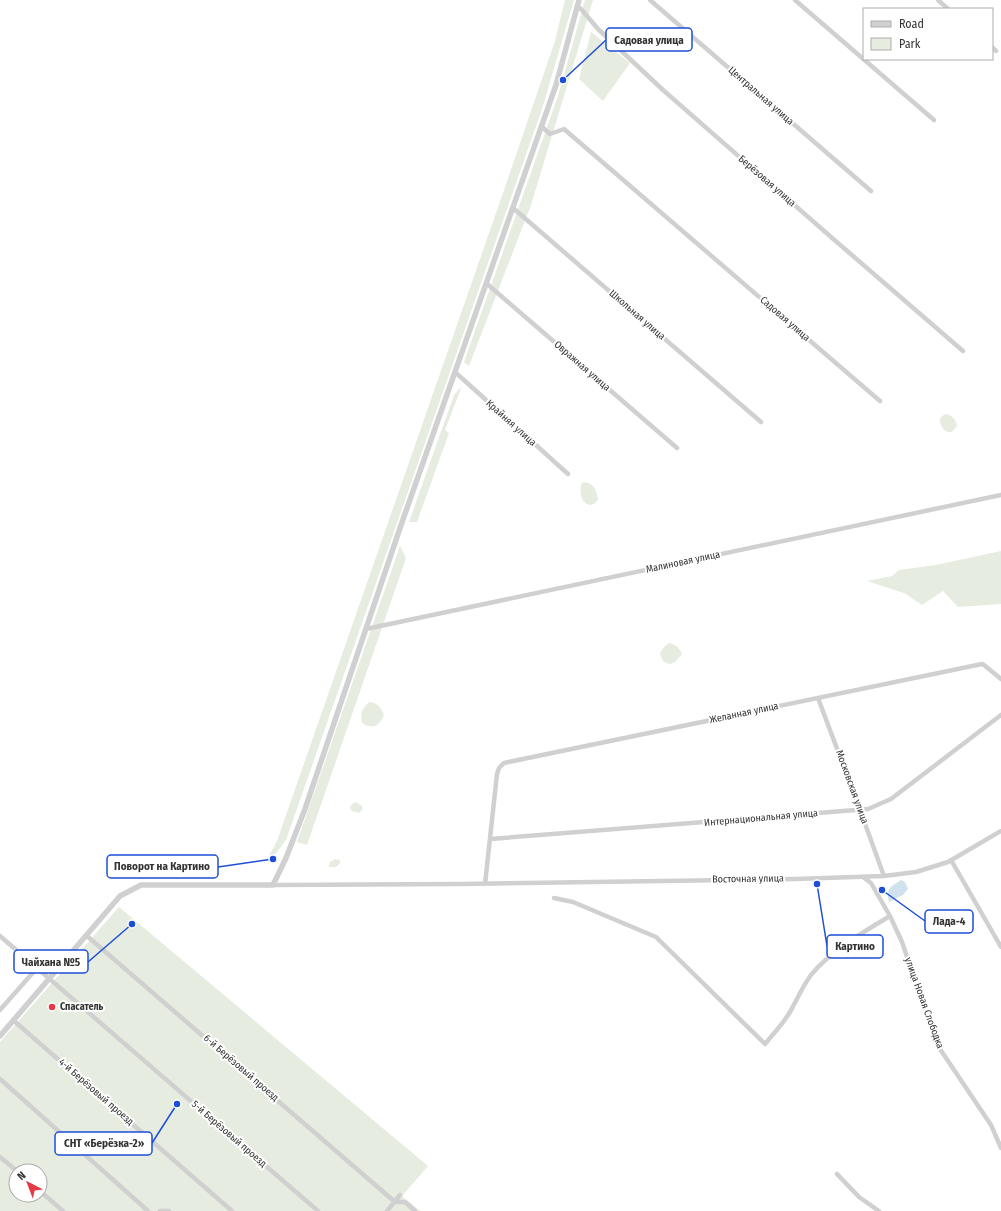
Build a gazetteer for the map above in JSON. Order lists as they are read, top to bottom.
{
  "streets": {
    "street": [
      "Центральная улица",
      "Берёзовая улица",
      "Школьная улица",
      "Садовая улица",
      "Овражная улица",
      "Крайняя улица",
      "Малиновая улица",
      "Желанная улица",
      "Московская улица",
      "Интернациональная улица",
      "Восточная улица",
      "улица Новая Слободка",
      "6-й Берёзовый проезд",
      "4-й Берёзовый проезд",
      "5-й Берёзовый проезд"
    ]
  },
  "crossings": [
    ["Желанная улица", "Московская улица"],
    ["Желанная улица", "Интернациональная улица"],
    ["Московская улица", "Интернациональная улица"],
    ["Московская улица", "Восточная улица"],
    ["Восточная улица", "улица Новая Слободка"]
  ],
  "places": [
    "Садовая улица",
    "Поворот на Картино",
    "Картино",
    "Лада-4",
    "Чайхана №5",
    "Спасатель",
    "СНТ «Берёзка-2»"
  ],
  "legend": ["Road", "Park"],
  "north": "top left"
}
